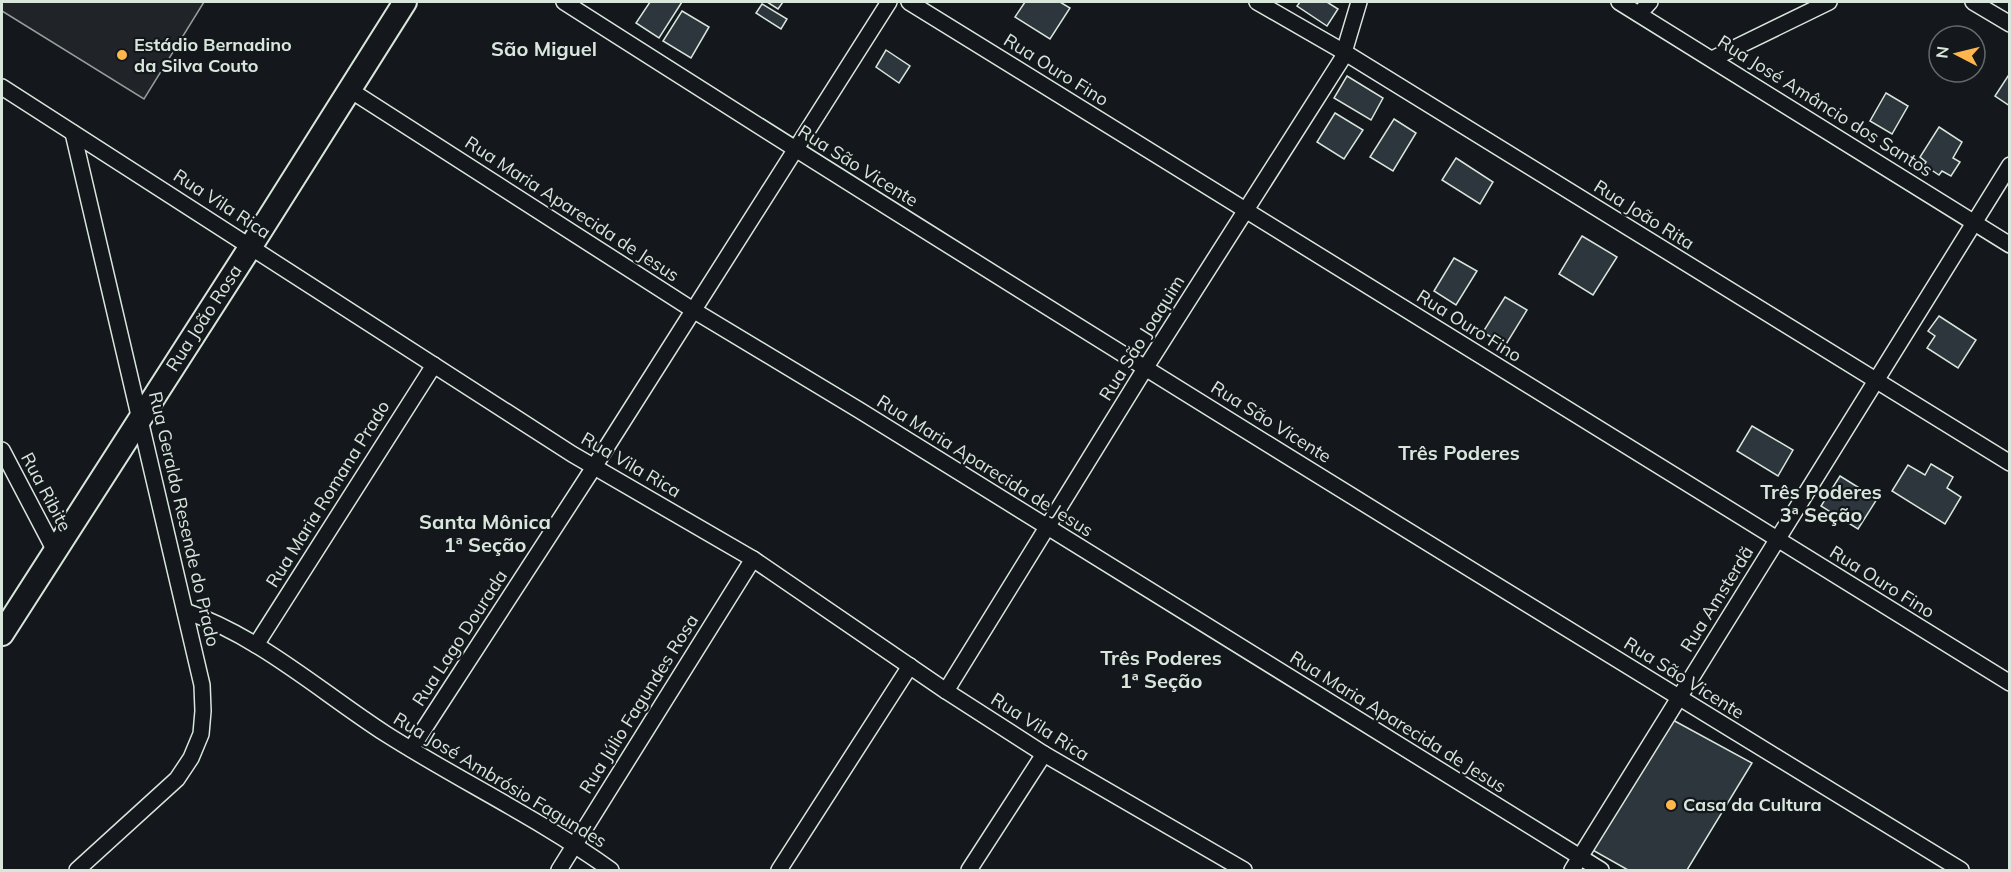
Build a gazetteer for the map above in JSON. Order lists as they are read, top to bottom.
{
  "streets": {
    "main road": ["Rua João Rosa"],
    "street": [
      "Rua Ouro Fino",
      "Rua José Amâncio dos Santos",
      "Rua São Vicente",
      "Rua Vila Rica",
      "Rua Maria Aparecida de Jesus",
      "Rua João Rita",
      "Rua São Joaquim",
      "Rua Ribite",
      "Rua Maria Romana Prado",
      "Rua Geraldo Resende do Prado",
      "Rua Amsterdã",
      "Rua Lago Dourada",
      "Rua Júlio Fagundes Rosa",
      "Rua José Ambrósio Fagundes"
    ]
  },
  "crossings": [
    ["Rua Ouro Fino", "Rua São Joaquim"],
    ["Rua Ouro Fino", "Rua Amsterdã"],
    ["Rua José Amâncio dos Santos", "Rua Amsterdã"],
    ["Rua São Vicente", "Rua São Joaquim"],
    ["Rua São Vicente", "Rua Amsterdã"],
    ["Rua São Vicente", "Rua Lago Dourada"],
    ["Rua Vila Rica", "Rua João Rosa"],
    ["Rua Vila Rica", "Rua São Joaquim"],
    ["Rua Vila Rica", "Rua Maria Romana Prado"],
    ["Rua Vila Rica", "Rua Geraldo Resende do Prado"],
    ["Rua Vila Rica", "Rua Lago Dourada"],
    ["Rua Vila Rica", "Rua Júlio Fagundes Rosa"],
    ["Rua Maria Aparecida de Jesus", "Rua João Rosa"],
    ["Rua Maria Aparecida de Jesus", "Rua São Joaquim"],
    ["Rua Maria Aparecida de Jesus", "Rua Amsterdã"],
    ["Rua Maria Aparecida de Jesus", "Rua Lago Dourada"],
    ["Rua João Rita", "Rua São Joaquim"],
    ["Rua João Rita", "Rua Amsterdã"],
    ["Rua João Rosa", "Rua Ribite"],
    ["Rua João Rosa", "Rua Geraldo Resende do Prado"],
    ["Rua Maria Romana Prado", "Rua José Ambrósio Fagundes"],
    ["Rua Geraldo Resende do Prado", "Rua José Ambrósio Fagundes"],
    ["Rua Lago Dourada", "Rua José Ambrósio Fagundes"],
    ["Rua Júlio Fagundes Rosa", "Rua José Ambrósio Fagundes"]
  ],
  "districts": [
    "São Miguel",
    "Três Poderes",
    "Três Poderes 3ª Seção",
    "Santa Mônica 1ª Seção",
    "Três Poderes 1ª Seção"
  ],
  "places": ["Estádio Bernadino da Silva Couto", "Casa da Cultura"],
  "north": "left"
}
